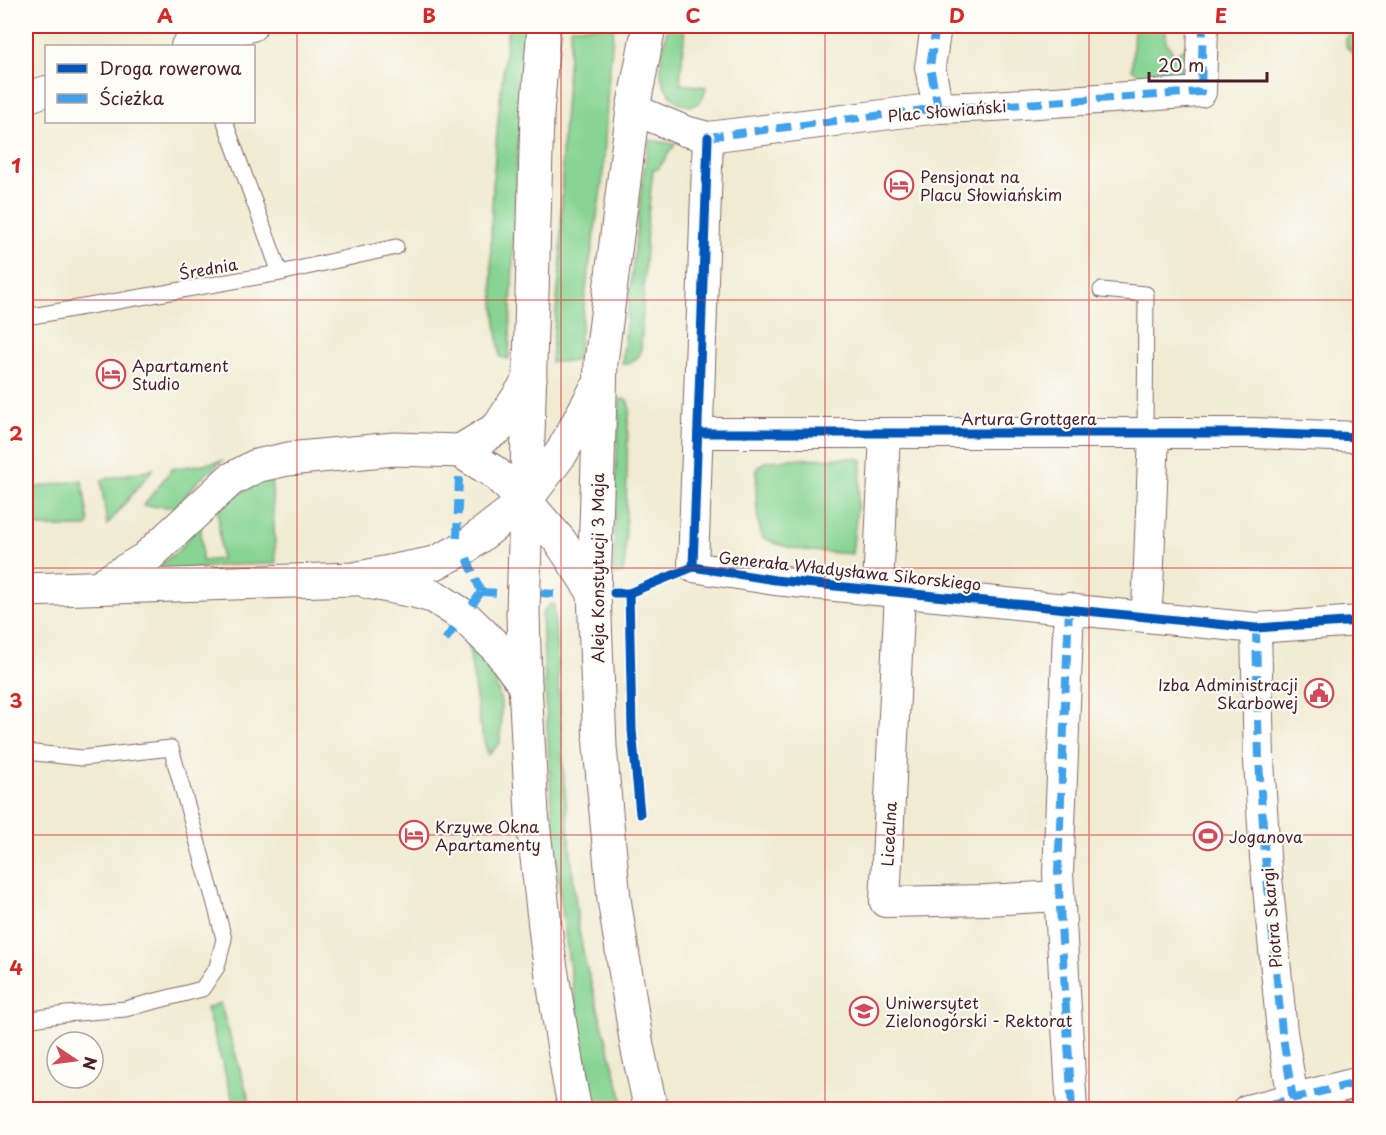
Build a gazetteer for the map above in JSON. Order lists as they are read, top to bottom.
{
  "streets": {
    "main road": ["Aleja Konstytucji 3 Maja"],
    "street": [
      "Plac Słowiański",
      "Artura Grottgera",
      "Generała Władysława Sikorskiego",
      "Licealna",
      "Piotra Skargi"
    ],
    "lane": ["Średnia"]
  },
  "crossings": [
    ["Plac Słowiański", "Aleja Konstytucji 3 Maja"],
    ["Plac Słowiański", "Generała Władysława Sikorskiego"],
    ["Artura Grottgera", "Generała Władysława Sikorskiego"],
    ["Artura Grottgera", "Licealna"],
    ["Generała Władysława Sikorskiego", "Licealna"],
    ["Generała Władysława Sikorskiego", "Piotra Skargi"]
  ],
  "places": {
    "hotel": ["Pensjonat na Placu Słowiańskim", "Apartament Studio", "Krzywe Okna Apartamenty"],
    "public building": ["Izba Administracji Skarbowej"],
    "sports": ["Joganova"],
    "school or university": ["Uniwersytet Zielonogórski - Rektorat"]
  },
  "legend": ["Droga rowerowa", "Ścieżka"],
  "scale_bar": "20 m",
  "north": "right",
  "grid": {
    "columns": [
      "A",
      "B",
      "C",
      "D",
      "E"
    ],
    "rows": [
      "1",
      "2",
      "3",
      "4"
    ]
  }
}
